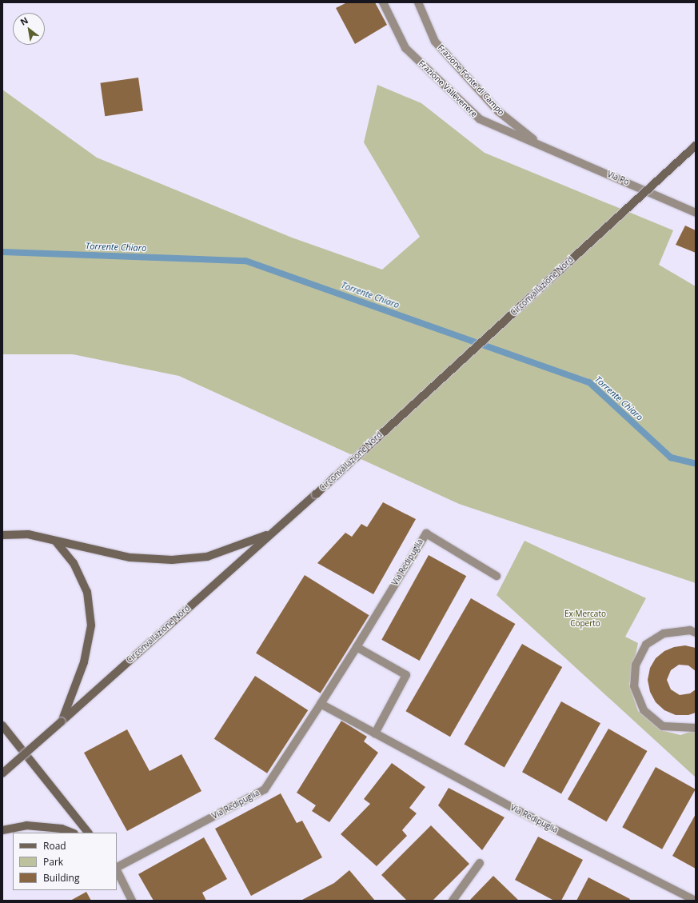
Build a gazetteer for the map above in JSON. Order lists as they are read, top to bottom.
{
  "streets": {
    "main road": ["Circonvallazione Nord"],
    "street": [
      "Frazione Fonte di Campo",
      "Frazione Vallevenere",
      "Via Po",
      "Via Redipuglia"
    ]
  },
  "crossings": [
    ["Frazione Fonte di Campo", "Frazione Vallevenere"],
    ["Frazione Fonte di Campo", "Via Po"],
    ["Frazione Vallevenere", "Via Po"]
  ],
  "water": ["Torrente Chiaro"],
  "parks": ["Ex Mercato Coperto"],
  "legend": ["Road", "Park", "Building"],
  "north": "top left"
}
